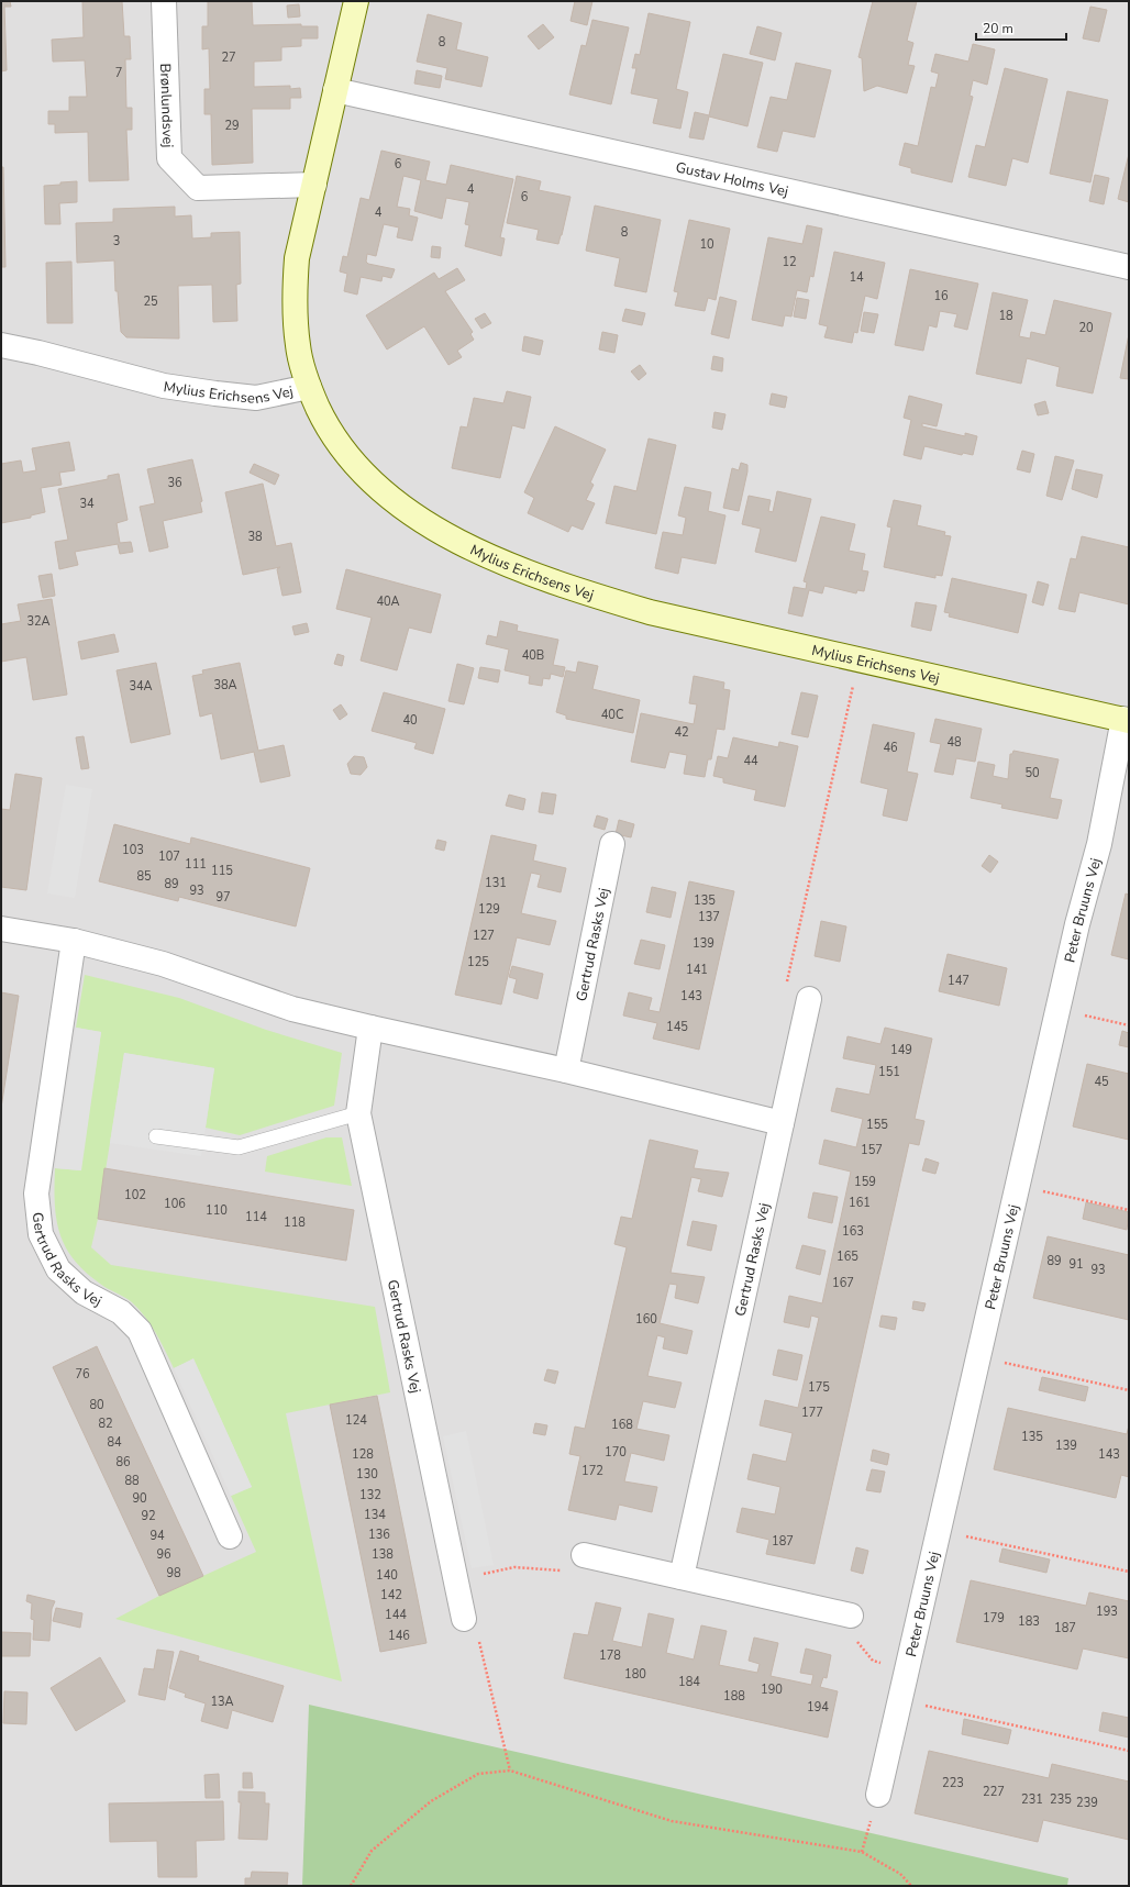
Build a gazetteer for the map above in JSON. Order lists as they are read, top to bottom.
{
  "streets": {
    "street": [
      "Brønlundsvej",
      "Gustav Holms Vej",
      "Mylius Erichsens Vej",
      "Peter Bruuns Vej",
      "Gertrud Rasks Vej"
    ]
  },
  "crossings": [
    ["Mylius Erichsens Vej", "Peter Bruuns Vej"]
  ],
  "house_numbers": [
    "8",
    "27",
    "7",
    "29",
    "6",
    "4",
    "6",
    "4",
    "8",
    "3",
    "10",
    "12",
    "14",
    "16",
    "25",
    "18",
    "20",
    "36",
    "34",
    "38",
    "40A",
    "32A",
    "40B",
    "38A",
    "34A",
    "40C",
    "40",
    "42",
    "48",
    "46",
    "44",
    "50",
    "103",
    "107",
    "111",
    "115",
    "85",
    "131",
    "89",
    "93",
    "97",
    "135",
    "129",
    "137",
    "127",
    "139",
    "125",
    "141",
    "147",
    "143",
    "145",
    "149",
    "151",
    "45",
    "155",
    "157",
    "159",
    "102",
    "161",
    "106",
    "110",
    "114",
    "118",
    "163",
    "165",
    "89",
    "91",
    "93",
    "167",
    "160",
    "76",
    "175",
    "80",
    "177",
    "124",
    "82",
    "168",
    "135",
    "84",
    "139",
    "170",
    "128",
    "143",
    "86",
    "172",
    "130",
    "88",
    "132",
    "90",
    "134",
    "92",
    "136",
    "94",
    "187",
    "96",
    "138",
    "98",
    "140",
    "142",
    "193",
    "144",
    "179",
    "183",
    "187",
    "146",
    "178",
    "180",
    "184",
    "190",
    "188",
    "13A",
    "194",
    "223",
    "227",
    "231",
    "235",
    "239"
  ],
  "scale_bar": "20 m"
}
